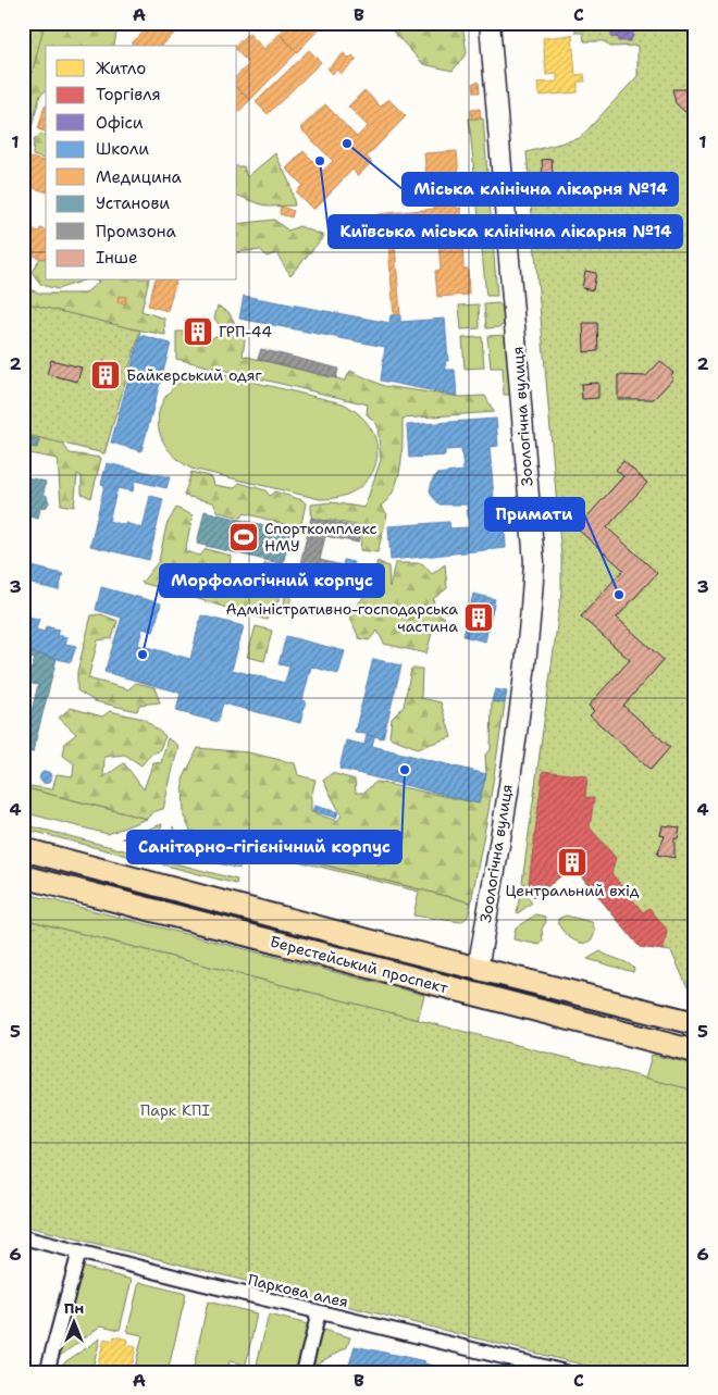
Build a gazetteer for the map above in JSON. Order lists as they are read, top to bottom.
{
  "streets": {
    "main road": ["Берестейський проспект"],
    "street": ["Зоологічна вулиця", "Паркова алея"]
  },
  "crossings": [
    ["Зоологічна вулиця", "Берестейський проспект"]
  ],
  "parks": ["Парк КПІ"],
  "places": {
    "other": [
      "Міська клінічна лікарня №14",
      "Київська міська клінічна лікарня №14",
      "Примати",
      "Морфологічний корпус",
      "Санітарно-гігієнічний корпус"
    ],
    "building": [
      "ГРП-44",
      "Байкерський одяг",
      "Адміністративно-господарська частина",
      "Центральний вхід"
    ],
    "sports": ["Спорткомплекс НМУ"]
  },
  "legend": [
    "Житло",
    "Торгівля",
    "Офіси",
    "Школи",
    "Медицина",
    "Установи",
    "Промзона",
    "Інше"
  ],
  "north": "top",
  "grid": {
    "columns": ["A", "B", "C"],
    "rows": [
      "1",
      "2",
      "3",
      "4",
      "5",
      "6"
    ]
  }
}
